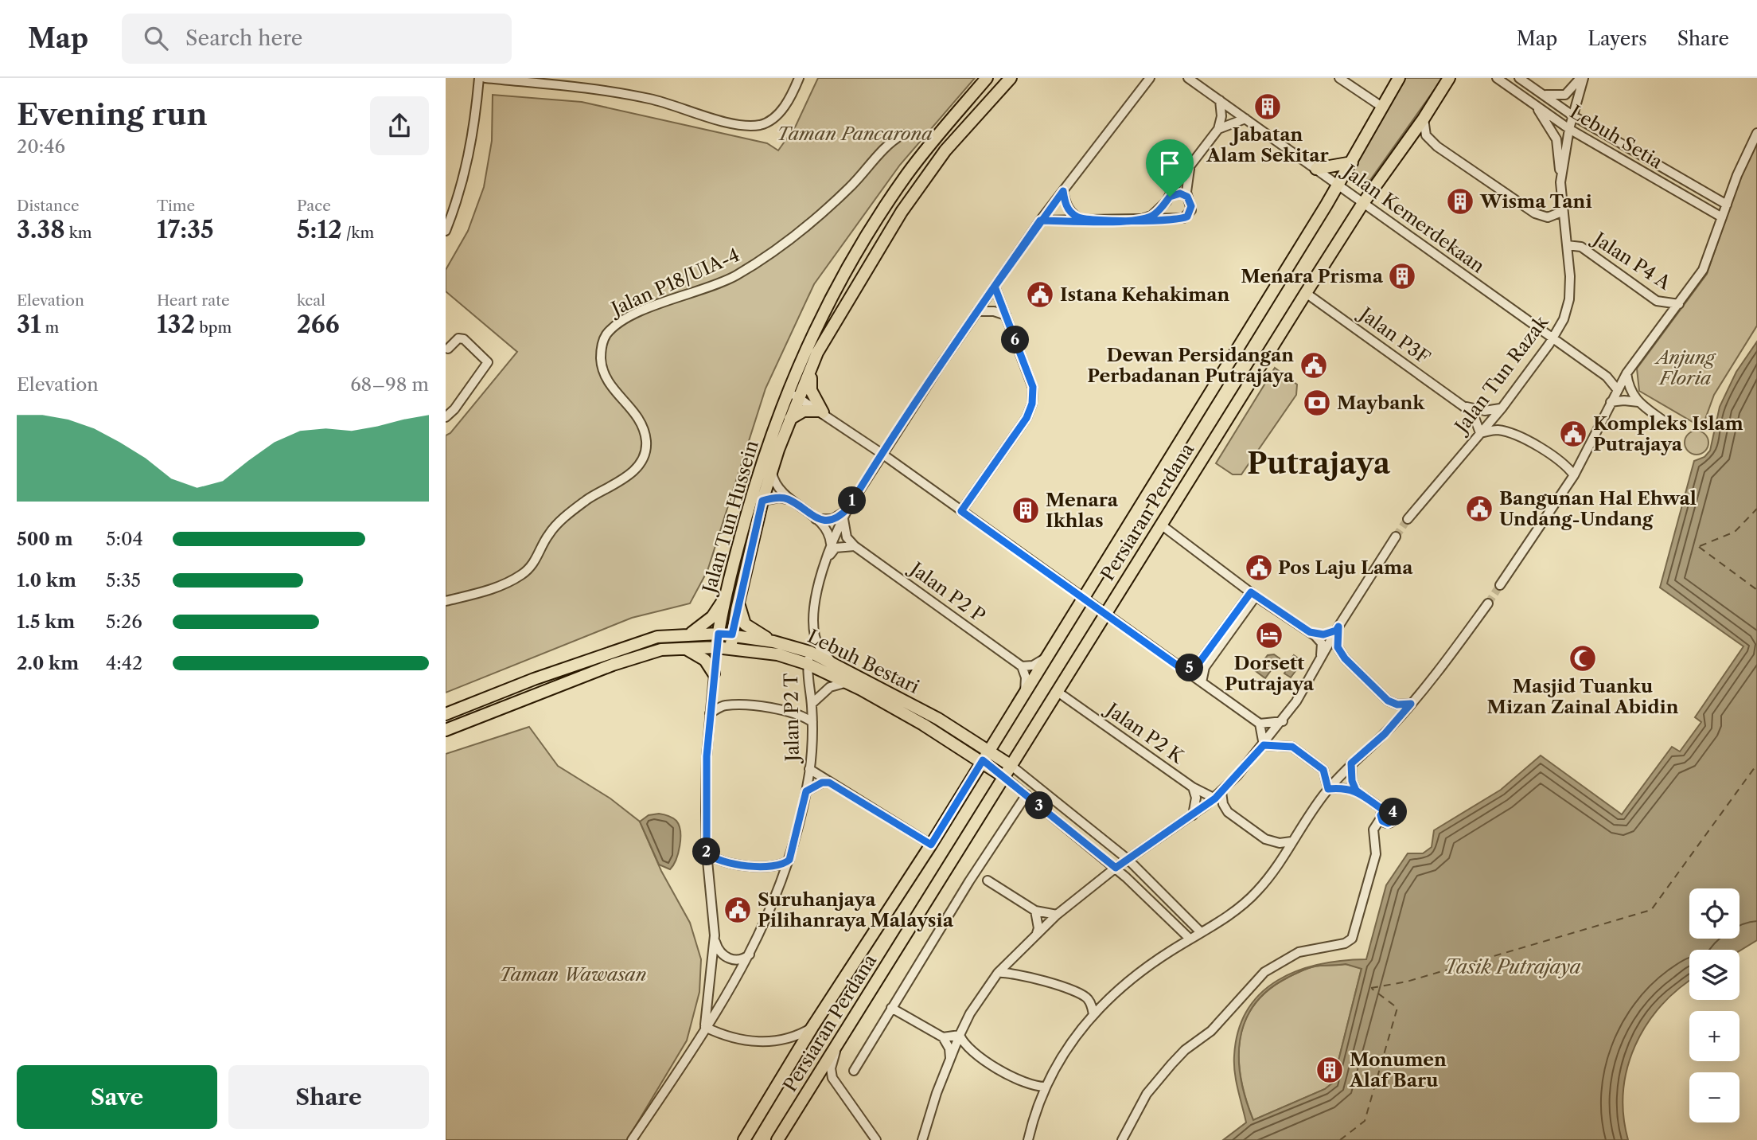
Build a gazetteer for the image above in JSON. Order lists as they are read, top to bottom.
{
  "streets": {
    "main road": ["Persiaran Perdana", "Jalan Tun Hussein", "Lebuh Bestari"],
    "street": [
      "Lebuh Setia",
      "Jalan Kemerdekaan",
      "Jalan P4 A",
      "Jalan P18/UIA-4",
      "Jalan P3F",
      "Jalan Tun Razak",
      "Jalan P2 P",
      "Jalan P2 T",
      "Jalan P2 K"
    ]
  },
  "crossings": [
    ["Lebuh Setia", "Jalan Tun Razak"],
    ["Jalan Kemerdekaan", "Jalan Tun Razak"],
    ["Jalan Kemerdekaan", "Persiaran Perdana"],
    ["Jalan P4 A", "Jalan Tun Razak"],
    ["Jalan P3F", "Jalan Tun Razak"],
    ["Jalan P3F", "Persiaran Perdana"],
    ["Persiaran Perdana", "Lebuh Bestari"],
    ["Persiaran Perdana", "Jalan P2 K"],
    ["Jalan Tun Hussein", "Lebuh Bestari"],
    ["Jalan Tun Hussein", "Jalan P2 T"],
    ["Lebuh Bestari", "Jalan P2 T"]
  ],
  "districts": ["Putrajaya"],
  "water": ["Tasik Putrajaya"],
  "parks": ["Taman Pancarona", "Anjung Floria", "Taman Wawasan"],
  "places": {
    "building": [
      "Jabatan Alam Sekitar",
      "Wisma Tani",
      "Menara Prisma",
      "Menara Ikhlas",
      "Monumen Alaf Baru"
    ],
    "public building": [
      "Istana Kehakiman",
      "Dewan Persidangan Perbadanan Putrajaya",
      "Kompleks Islam Putrajaya",
      "Bangunan Hal Ehwal Undang-Undang",
      "Pos Laju Lama",
      "Suruhanjaya Pilihanraya Malaysia"
    ],
    "bank": ["Maybank"],
    "hotel": ["Dorsett Putrajaya"],
    "mosque": ["Masjid Tuanku Mizan Zainal Abidin"]
  },
  "page": {
    "header": "Map",
    "search": "Search here",
    "nav": ["Map", "Layers", "Share"],
    "heading": ["Evening run", "20:46"],
    "stats": [
      ["Distance", "3.38 km"],
      ["Time", "17:35"],
      ["Pace", "5:12 /km"],
      ["Elevation", "31 m"],
      ["Heart rate", "132 bpm"],
      ["kcal", "266"]
    ],
    "pins": [
      "6",
      "1",
      "5",
      "3",
      "4",
      "2"
    ],
    "chart": ["Elevation", "68–98 m"],
    "list": [
      {
        "name": "500 m",
        "note": "5:04"
      },
      {
        "name": "1.0 km",
        "note": "5:35"
      },
      {
        "name": "1.5 km",
        "note": "5:26"
      },
      {
        "name": "2.0 km",
        "note": "4:42"
      }
    ],
    "map_buttons": ["+", "−"],
    "buttons": ["Save", "Share"]
  }
}
